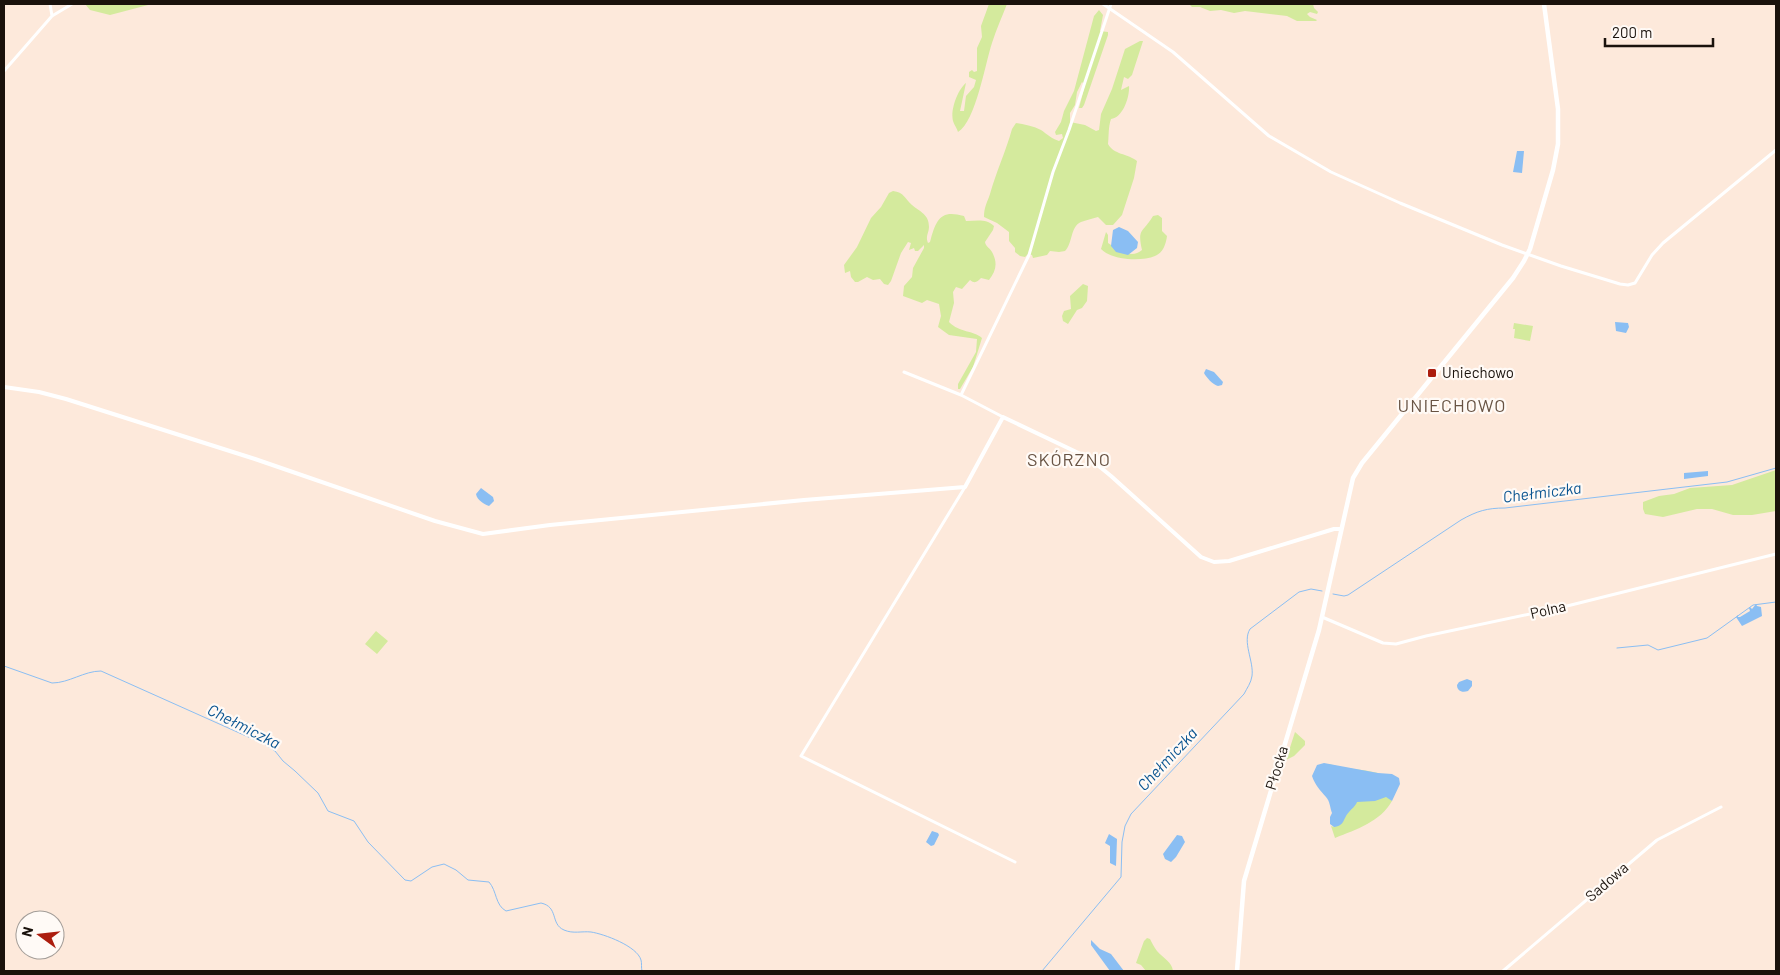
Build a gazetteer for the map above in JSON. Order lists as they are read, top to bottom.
{
  "streets": {
    "main road": ["Płocka"],
    "street": ["Polna", "Sadowa"]
  },
  "crossings": [
    ["Polna", "Płocka"]
  ],
  "districts": ["UNIECHOWO", "SKÓRZNO"],
  "water": ["Chełmiczka"],
  "places": {
    "transit": ["Uniechowo"]
  },
  "scale_bar": "200 m",
  "north": "left"
}
